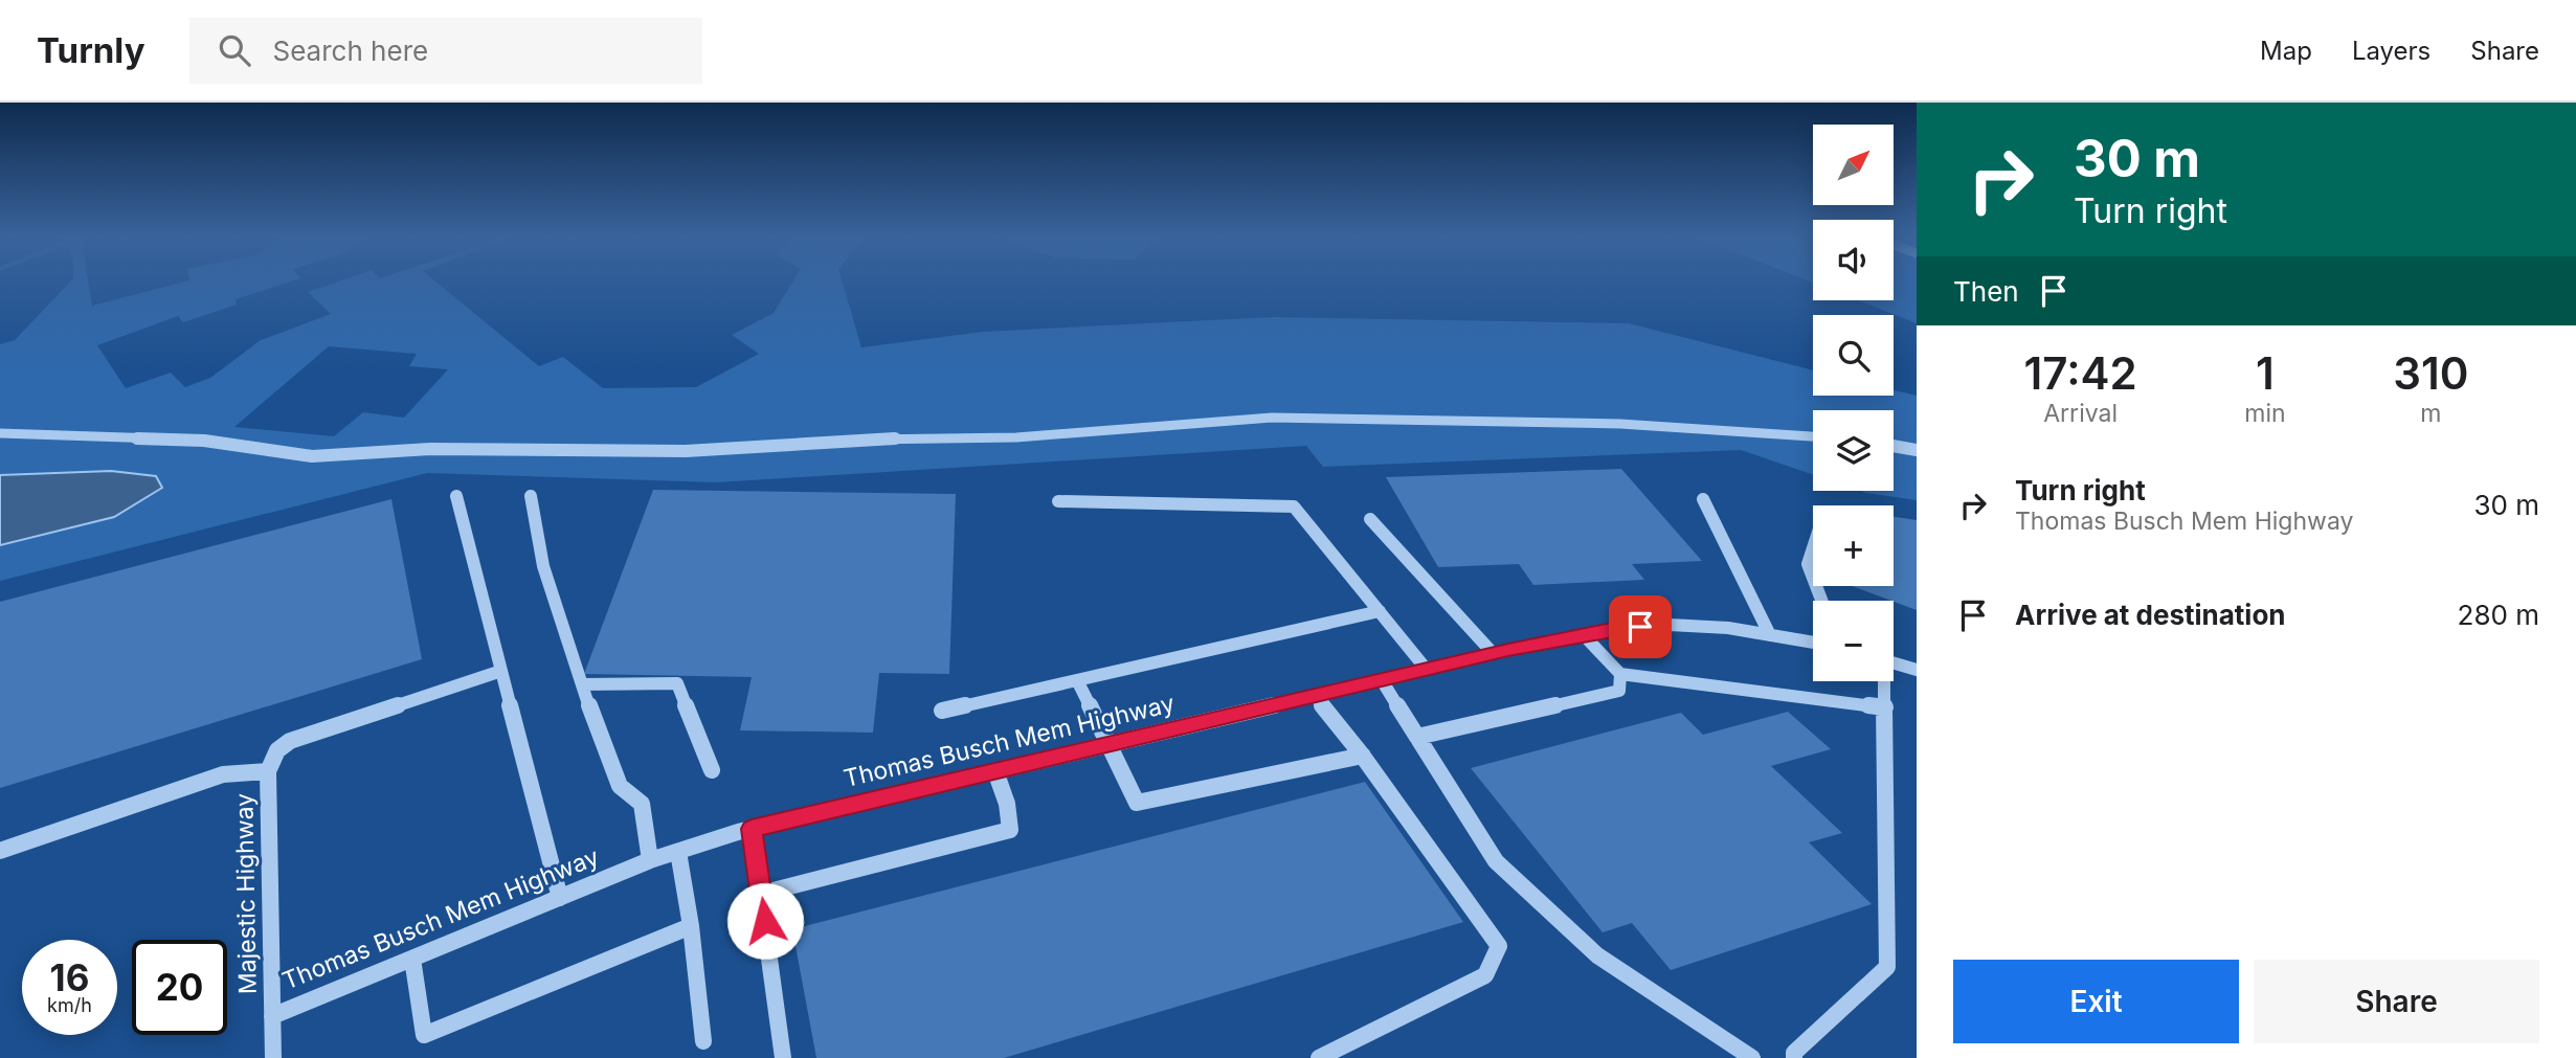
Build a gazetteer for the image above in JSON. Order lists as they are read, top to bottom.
{
  "streets": {
    "street": ["Thomas Busch Mem Highway", "Majestic Highway"]
  },
  "crossings": [
    ["Thomas Busch Mem Highway", "Majestic Highway"]
  ],
  "north": "top right",
  "page": {
    "header": "Turnly",
    "search": "Search here",
    "nav": ["Map", "Layers", "Share"],
    "turn": ["30 m", "Turn right"],
    "map_buttons": ["+", "−"],
    "then": "Then",
    "eta": [
      "17:42",
      "Arrival",
      "1",
      "min",
      "310",
      "m"
    ],
    "list": [
      {
        "name": "Turn right",
        "note": "Thomas Busch Mem Highway",
        "value": "30 m"
      },
      {
        "name": "Arrive at destination",
        "value": "280 m"
      }
    ],
    "speed": "16 km/h",
    "limit": "20",
    "buttons": ["Exit", "Share"]
  }
}
